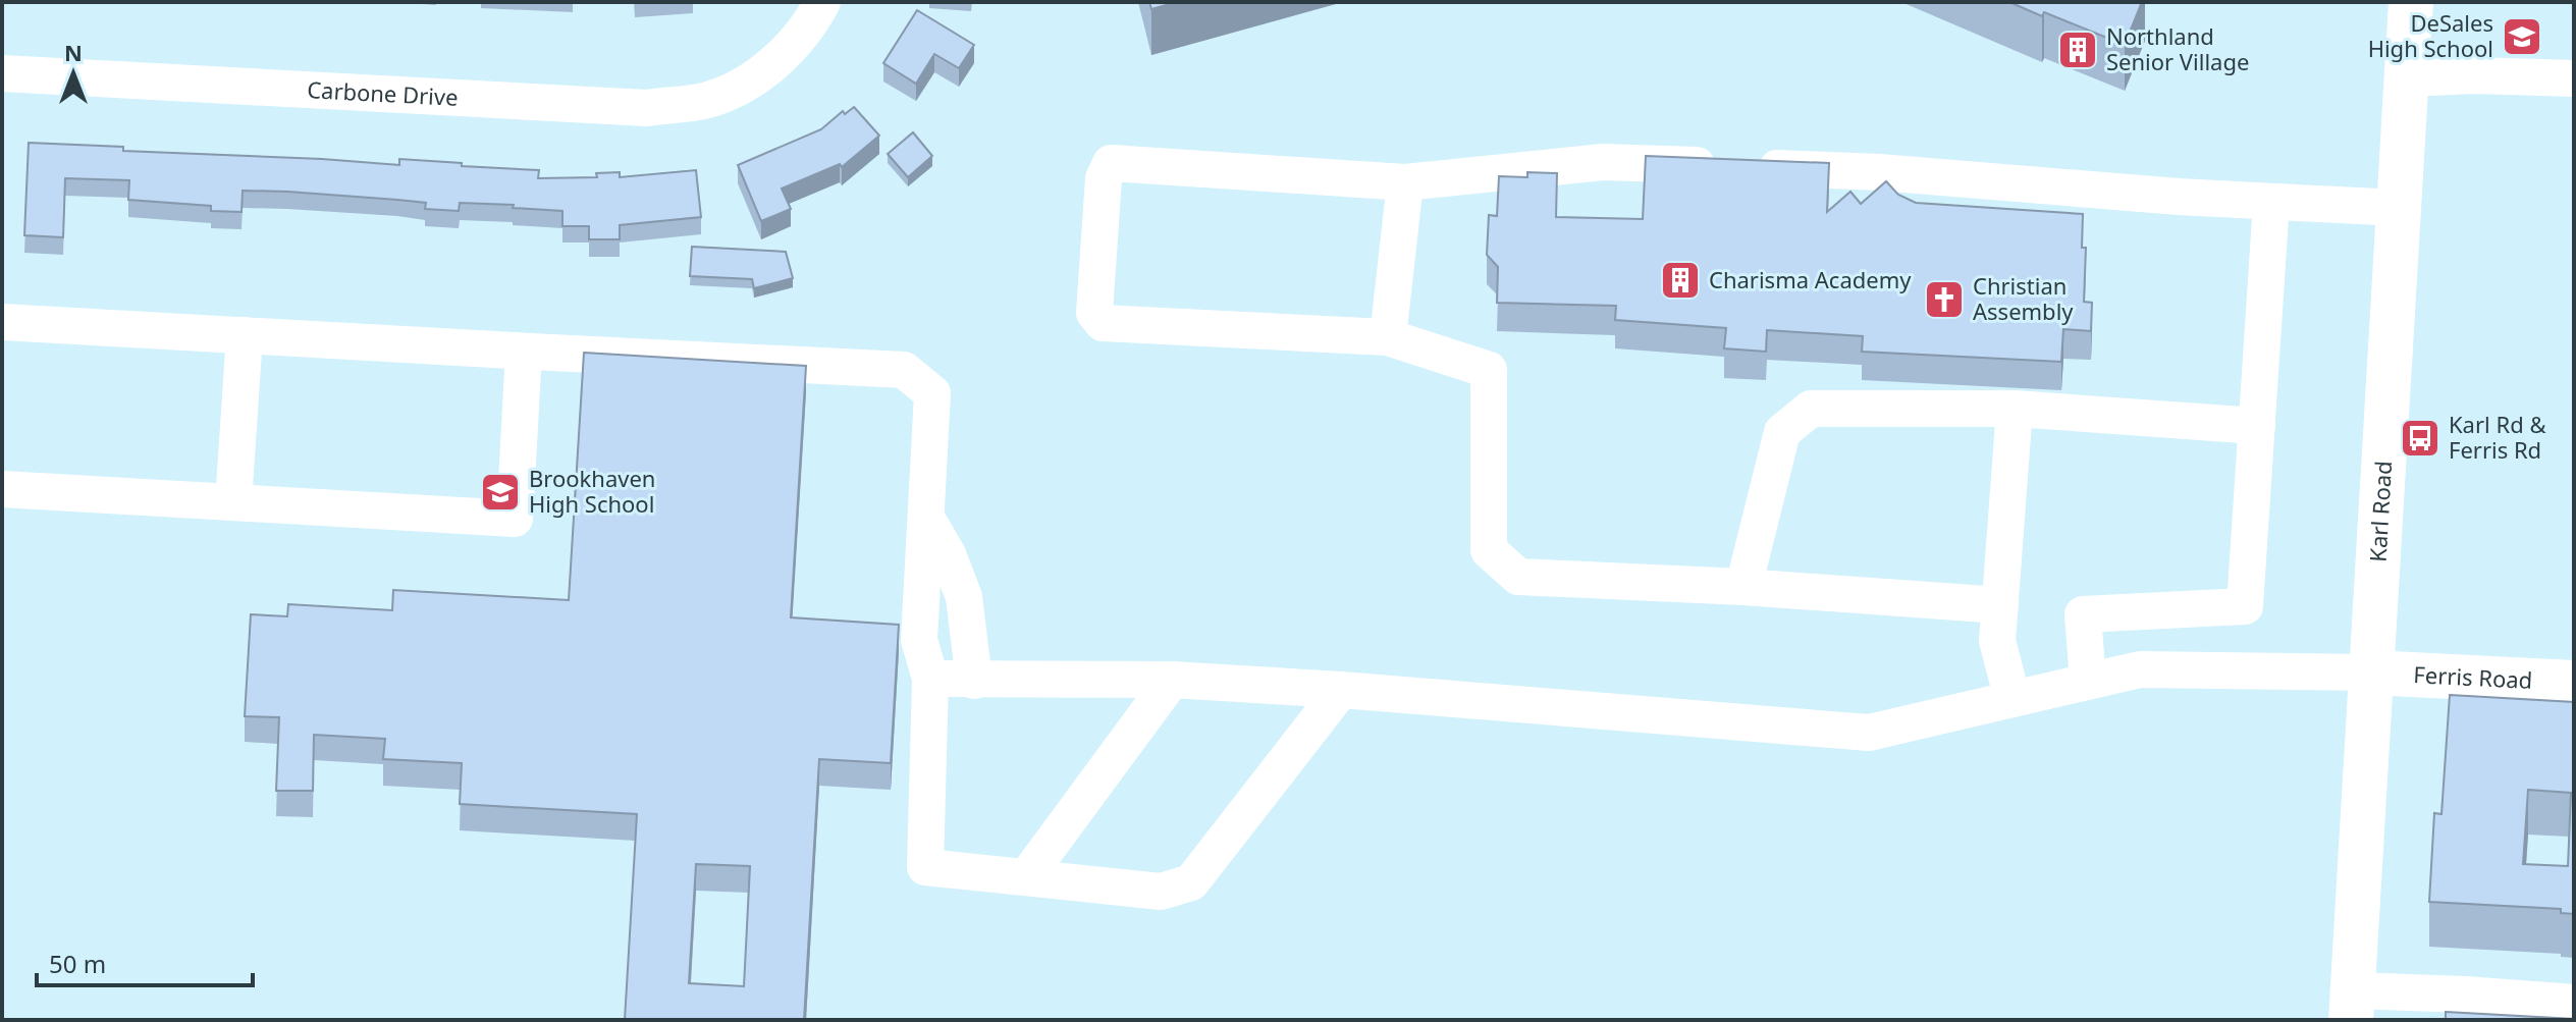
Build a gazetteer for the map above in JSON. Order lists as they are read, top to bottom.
{
  "streets": {
    "main road": ["Karl Road", "Ferris Road"],
    "street": ["Carbone Drive"]
  },
  "crossings": [
    ["Karl Road", "Ferris Road"]
  ],
  "places": {
    "school or university": ["DeSales High School", "Brookhaven High School"],
    "building": ["Northland Senior Village", "Charisma Academy"],
    "church": ["Christian Assembly"],
    "bus stop": ["Karl Rd & Ferris Rd"]
  },
  "scale_bar": "50 m",
  "north": "top"
}
